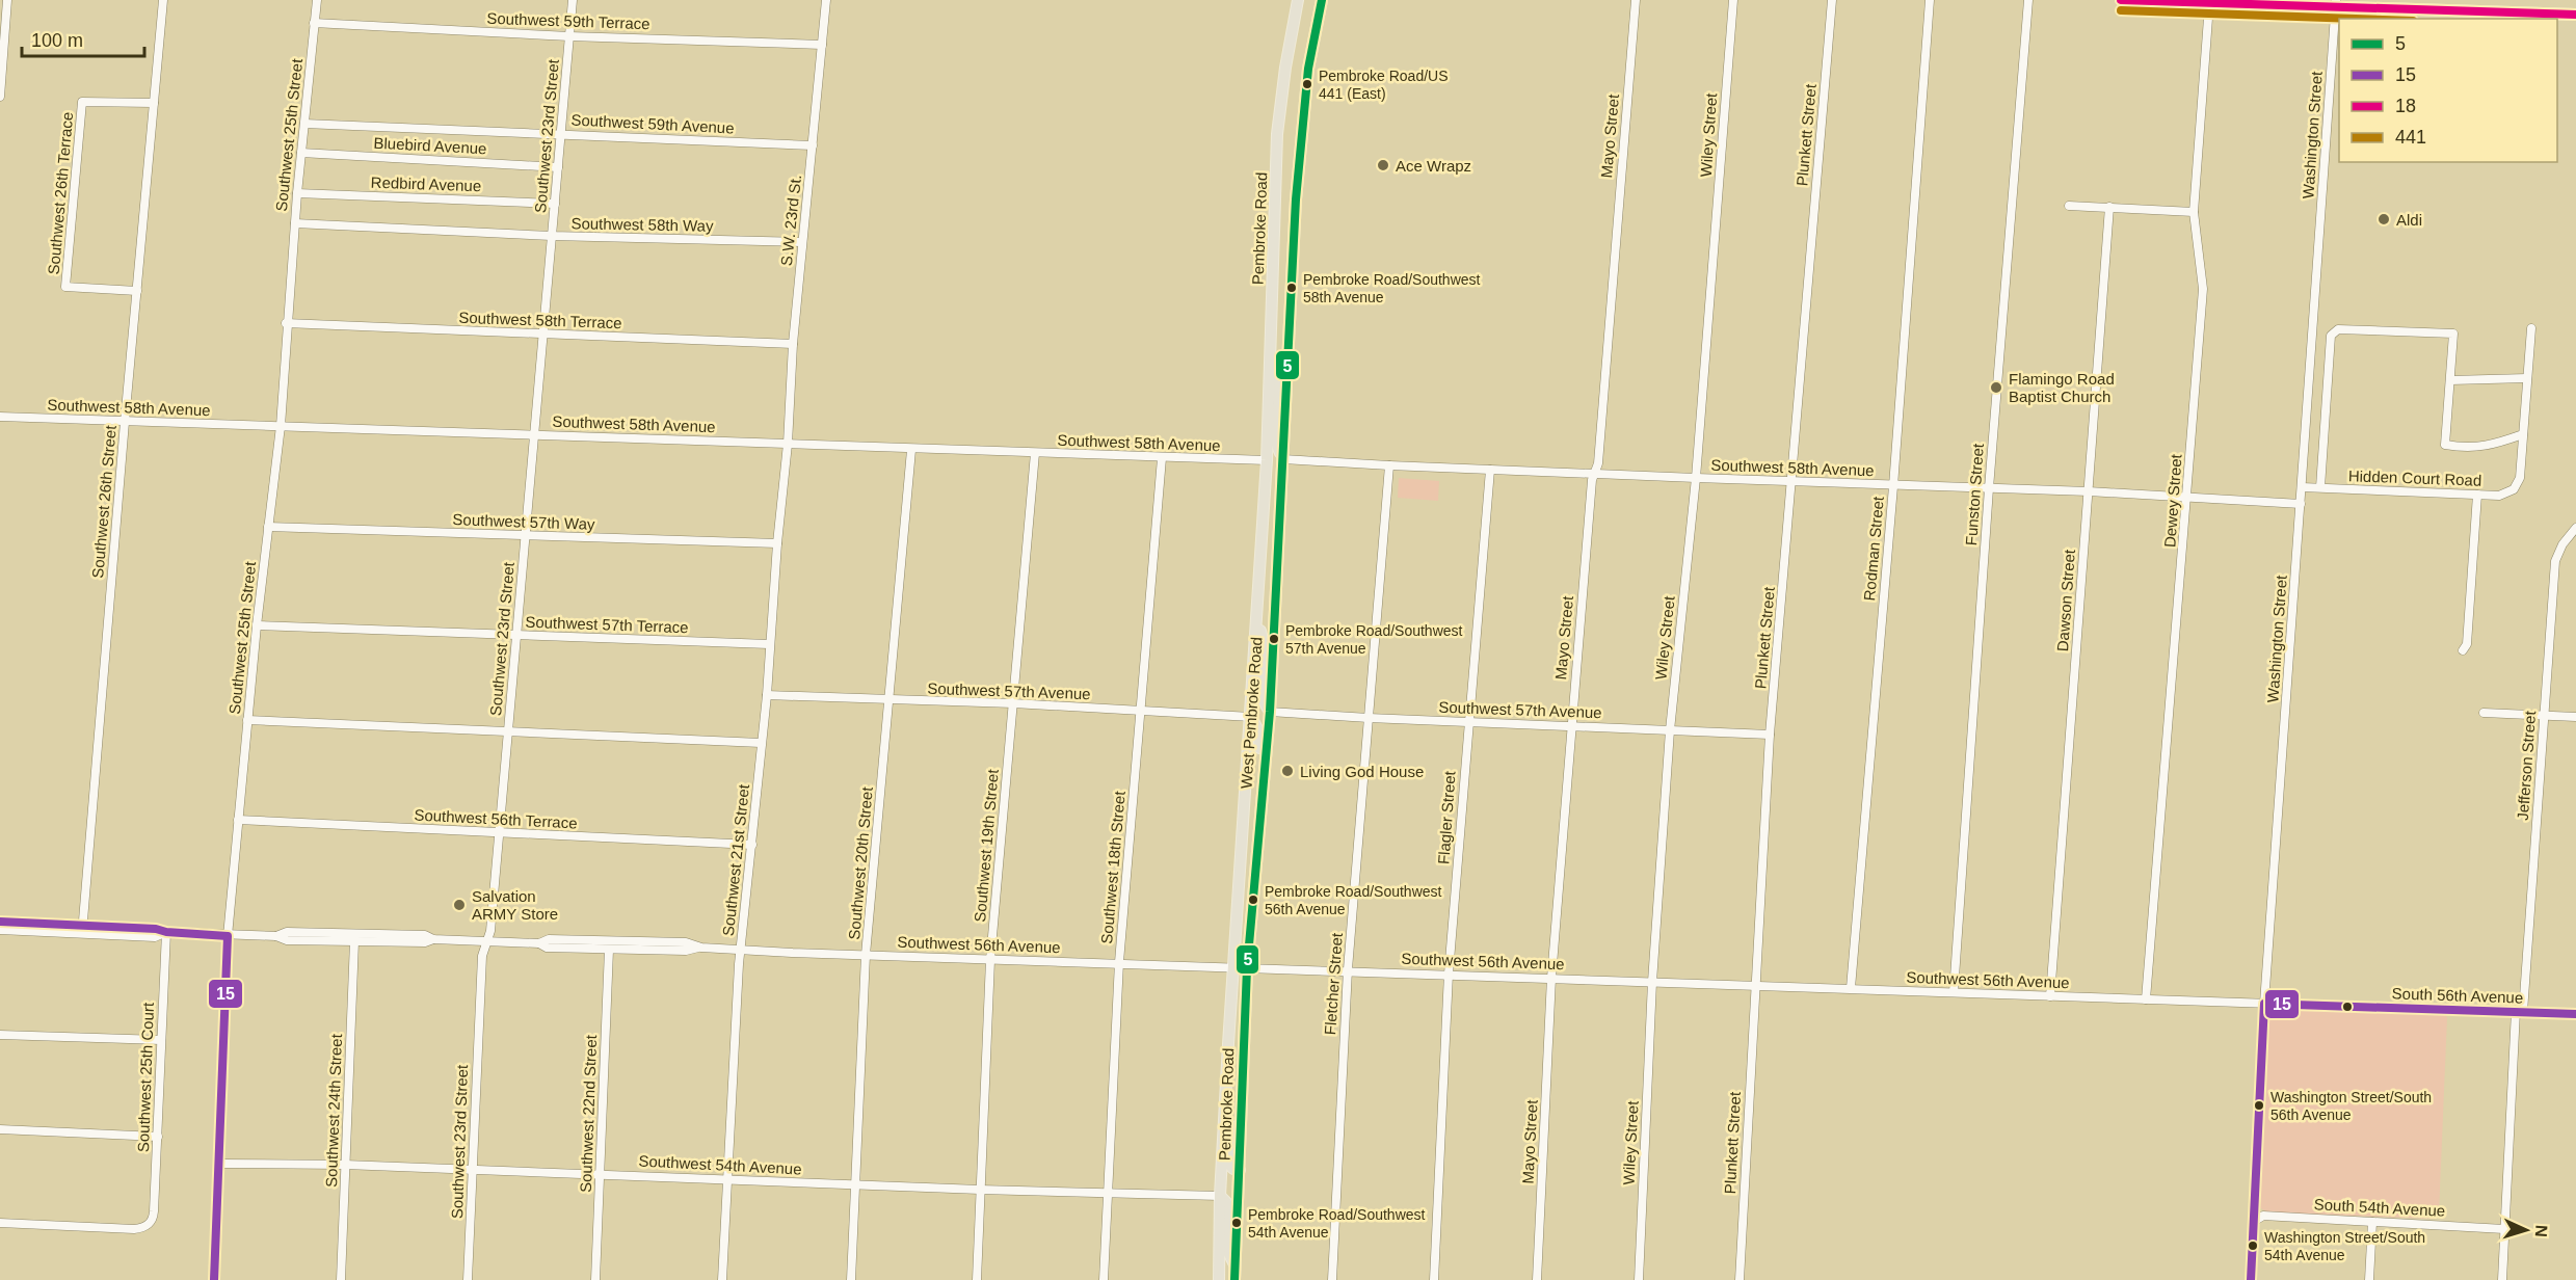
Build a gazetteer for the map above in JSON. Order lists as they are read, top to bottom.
{
  "streets": {
    "main road": ["Pembroke Road", "West Pembroke Road"],
    "street": [
      "Southwest 59th Terrace",
      "Southwest 59th Avenue",
      "Southwest 25th Street",
      "Wiley Street",
      "Plunkett Street",
      "Washington Street",
      "Southwest 23rd Street",
      "Mayo Street",
      "Bluebird Avenue",
      "Redbird Avenue",
      "Southwest 26th Terrace",
      "S.W. 23rd St.",
      "Southwest 58th Way",
      "Southwest 58th Terrace",
      "Southwest 58th Avenue",
      "Hidden Court Road",
      "Funston Street",
      "Dewey Street",
      "Southwest 26th Street",
      "Southwest 57th Way",
      "Rodman Street",
      "Dawson Street",
      "Southwest 57th Terrace",
      "Southwest 57th Avenue",
      "Jefferson Street",
      "Flagler Street",
      "Southwest 56th Terrace",
      "Southwest 19th Street",
      "Southwest 21st Street",
      "Southwest 20th Street",
      "Southwest 18th Street",
      "Southwest 56th Avenue",
      "Fletcher Street",
      "South 56th Avenue",
      "Southwest 25th Court",
      "Southwest 24th Street",
      "Southwest 22nd Street",
      "Southwest 54th Avenue",
      "South 54th Avenue"
    ]
  },
  "crossings": [
    ["Southwest 59th Terrace", "Southwest 25th Street"],
    ["Southwest 59th Terrace", "Southwest 23rd Street"],
    ["Southwest 59th Terrace", "S.W. 23rd St."],
    ["Southwest 59th Avenue", "Southwest 25th Street"],
    ["Southwest 59th Avenue", "Southwest 23rd Street"],
    ["Southwest 59th Avenue", "S.W. 23rd St."],
    ["Southwest 25th Street", "Bluebird Avenue"],
    ["Southwest 25th Street", "Redbird Avenue"],
    ["Southwest 25th Street", "Southwest 58th Way"],
    ["Southwest 25th Street", "Southwest 58th Terrace"],
    ["Southwest 25th Street", "Southwest 58th Avenue"],
    ["Southwest 25th Street", "Southwest 57th Way"],
    ["Southwest 25th Street", "Southwest 57th Terrace"],
    ["Southwest 25th Street", "Southwest 56th Terrace"],
    ["Southwest 25th Street", "Southwest 56th Avenue"],
    ["Southwest 25th Street", "Southwest 54th Avenue"],
    ["Wiley Street", "Southwest 58th Avenue"],
    ["Wiley Street", "Southwest 57th Avenue"],
    ["Wiley Street", "Southwest 56th Avenue"],
    ["Plunkett Street", "Southwest 58th Avenue"],
    ["Plunkett Street", "Southwest 57th Avenue"],
    ["Plunkett Street", "Southwest 56th Avenue"],
    ["Washington Street", "Southwest 58th Avenue"],
    ["Washington Street", "Hidden Court Road"],
    ["Washington Street", "Southwest 56th Avenue"],
    ["Washington Street", "South 56th Avenue"],
    ["Washington Street", "South 54th Avenue"],
    ["Southwest 23rd Street", "Bluebird Avenue"],
    ["Southwest 23rd Street", "Redbird Avenue"],
    ["Southwest 23rd Street", "Southwest 58th Way"],
    ["Southwest 23rd Street", "Southwest 58th Terrace"],
    ["Southwest 23rd Street", "Southwest 58th Avenue"],
    ["Southwest 23rd Street", "Southwest 57th Way"],
    ["Southwest 23rd Street", "Southwest 57th Terrace"],
    ["Southwest 23rd Street", "Southwest 56th Terrace"],
    ["Southwest 23rd Street", "Southwest 56th Avenue"],
    ["Southwest 23rd Street", "Southwest 54th Avenue"],
    ["Mayo Street", "Southwest 58th Avenue"],
    ["Mayo Street", "Southwest 57th Avenue"],
    ["Mayo Street", "Southwest 56th Avenue"],
    ["Southwest 26th Terrace", "Southwest 26th Street"],
    ["S.W. 23rd St.", "Southwest 58th Way"],
    ["S.W. 23rd St.", "Southwest 58th Terrace"],
    ["S.W. 23rd St.", "Southwest 58th Avenue"],
    ["S.W. 23rd St.", "Southwest 21st Street"],
    ["Pembroke Road", "Southwest 58th Avenue"],
    ["Pembroke Road", "West Pembroke Road"],
    ["Pembroke Road", "Southwest 56th Avenue"],
    ["Pembroke Road", "Southwest 54th Avenue"],
    ["Southwest 58th Avenue", "Funston Street"],
    ["Southwest 58th Avenue", "Dewey Street"],
    ["Southwest 58th Avenue", "Southwest 26th Street"],
    ["Southwest 58th Avenue", "Rodman Street"],
    ["Southwest 58th Avenue", "Dawson Street"],
    ["Southwest 58th Avenue", "West Pembroke Road"],
    ["Southwest 58th Avenue", "Flagler Street"],
    ["Southwest 58th Avenue", "Southwest 19th Street"],
    ["Southwest 58th Avenue", "Southwest 21st Street"],
    ["Southwest 58th Avenue", "Southwest 20th Street"],
    ["Southwest 58th Avenue", "Southwest 18th Street"],
    ["Southwest 58th Avenue", "Fletcher Street"],
    ["Funston Street", "Southwest 56th Avenue"],
    ["Dewey Street", "Southwest 56th Avenue"],
    ["Southwest 26th Street", "Southwest 56th Avenue"],
    ["Southwest 57th Way", "Southwest 21st Street"],
    ["Rodman Street", "Southwest 56th Avenue"],
    ["Dawson Street", "Southwest 56th Avenue"],
    ["Southwest 57th Terrace", "Southwest 21st Street"],
    ["Southwest 57th Avenue", "West Pembroke Road"],
    ["Southwest 57th Avenue", "Flagler Street"],
    ["Southwest 57th Avenue", "Southwest 19th Street"],
    ["Southwest 57th Avenue", "Southwest 21st Street"],
    ["Southwest 57th Avenue", "Southwest 20th Street"],
    ["Southwest 57th Avenue", "Southwest 18th Street"],
    ["Southwest 57th Avenue", "Fletcher Street"],
    ["West Pembroke Road", "Southwest 56th Avenue"],
    ["Jefferson Street", "South 56th Avenue"],
    ["Jefferson Street", "South 54th Avenue"],
    ["Flagler Street", "Southwest 56th Avenue"],
    ["Southwest 56th Terrace", "Southwest 21st Street"],
    ["Southwest 19th Street", "Southwest 56th Avenue"],
    ["Southwest 19th Street", "Southwest 54th Avenue"],
    ["Southwest 21st Street", "Southwest 56th Avenue"],
    ["Southwest 21st Street", "Southwest 54th Avenue"],
    ["Southwest 20th Street", "Southwest 56th Avenue"],
    ["Southwest 20th Street", "Southwest 54th Avenue"],
    ["Southwest 18th Street", "Southwest 56th Avenue"],
    ["Southwest 18th Street", "Southwest 54th Avenue"],
    ["Southwest 56th Avenue", "Fletcher Street"],
    ["Southwest 56th Avenue", "South 56th Avenue"],
    ["Southwest 56th Avenue", "Southwest 25th Court"],
    ["Southwest 56th Avenue", "Southwest 24th Street"],
    ["Southwest 56th Avenue", "Southwest 22nd Street"],
    ["Southwest 24th Street", "Southwest 54th Avenue"],
    ["Southwest 22nd Street", "Southwest 54th Avenue"]
  ],
  "places": [
    "Pembroke Road/US 441 (East)",
    "Ace Wrapz",
    "Aldi",
    "Pembroke Road/Southwest 58th Avenue",
    "Flamingo Road Baptist Church",
    "Pembroke Road/Southwest 57th Avenue",
    "Living God House",
    "Pembroke Road/Southwest 56th Avenue",
    "Salvation ARMY Store",
    "Washington Street/South 56th Avenue",
    "Pembroke Road/Southwest 54th Avenue",
    "Washington Street/South 54th Avenue"
  ],
  "lines": [
    "transit line 5",
    "transit line 18",
    "transit line 441",
    "transit line 15"
  ],
  "legend": [
    "5",
    "15",
    "18",
    "441"
  ],
  "scale_bar": "100 m",
  "north": "right"
}
